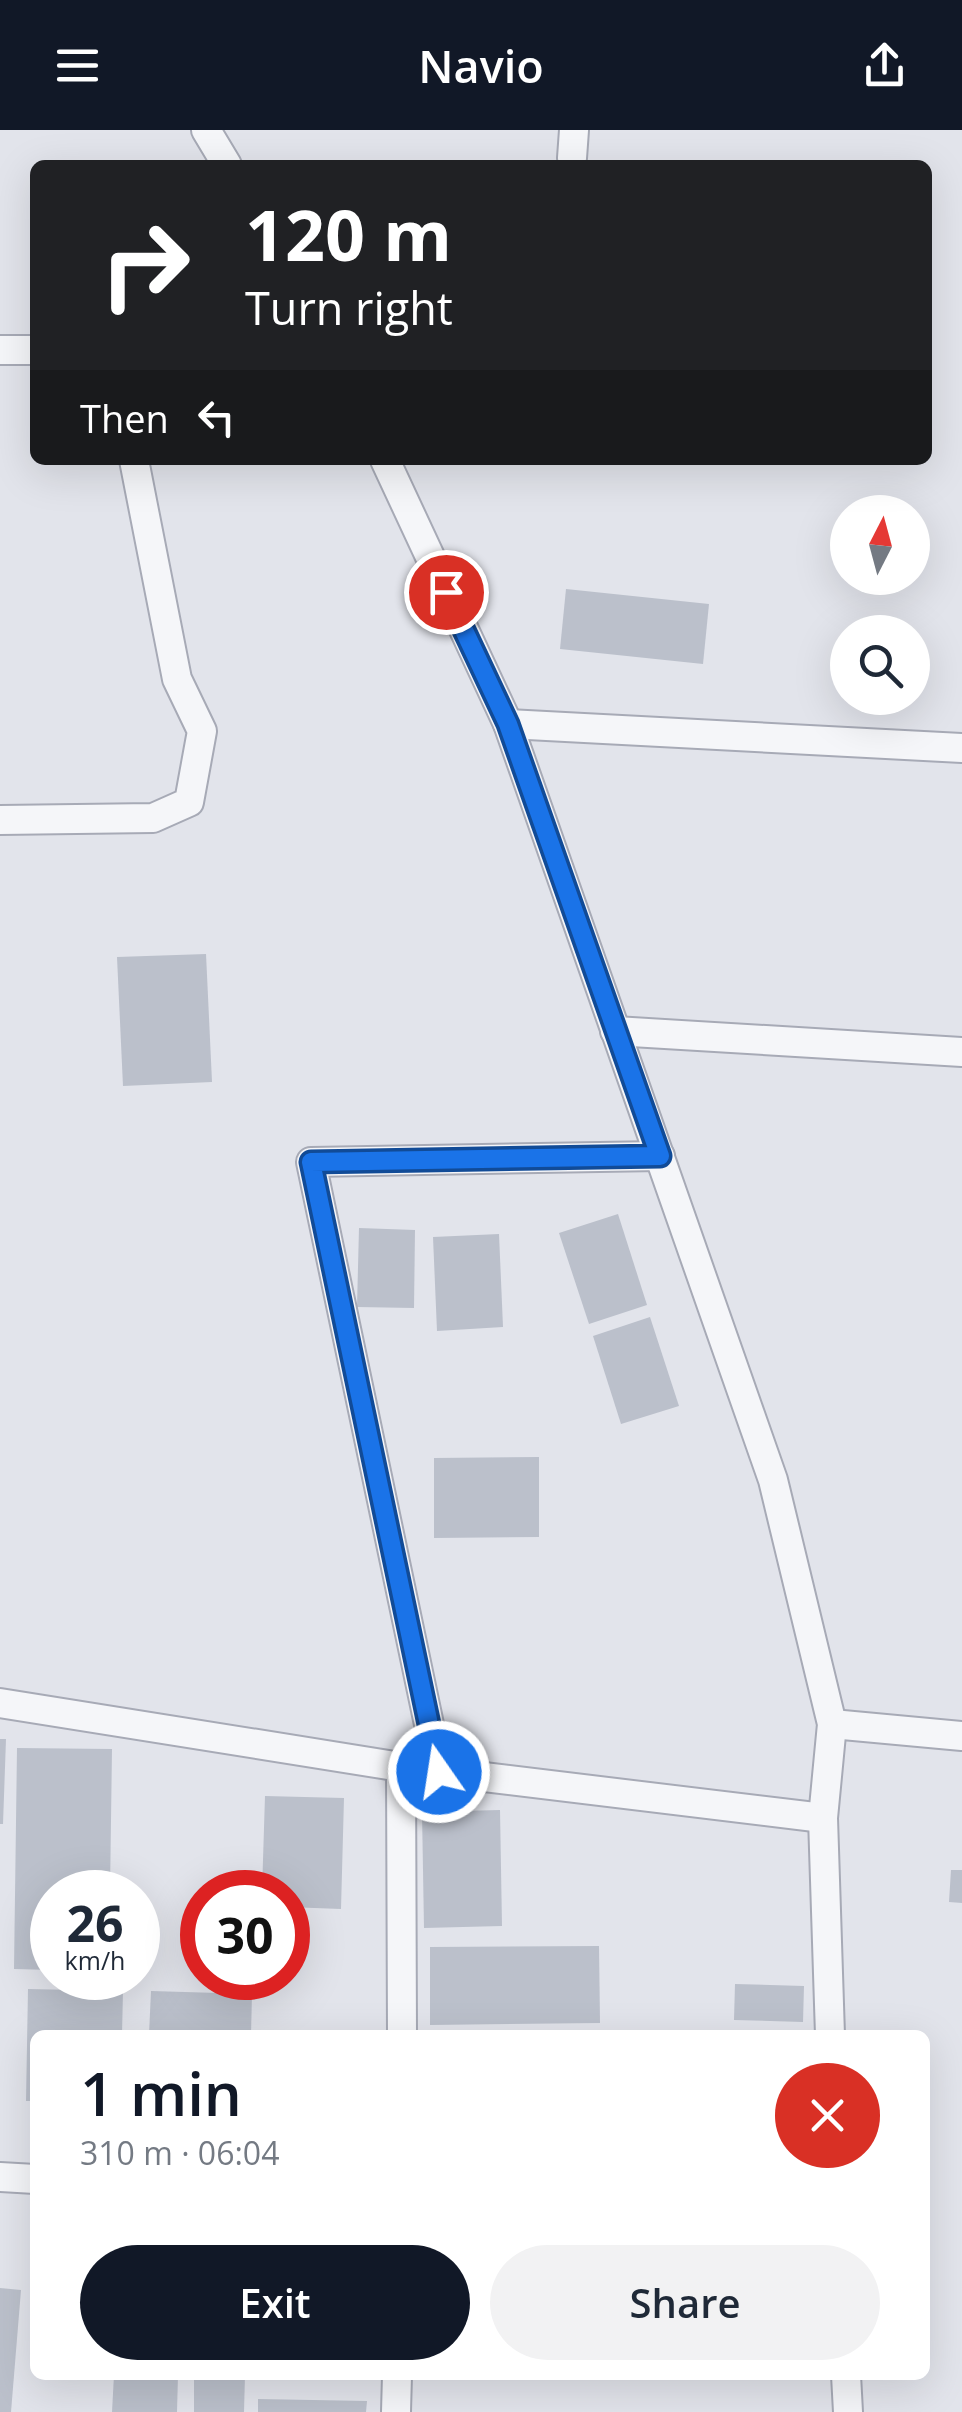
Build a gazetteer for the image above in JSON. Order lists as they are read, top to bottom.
{
  "north": "top",
  "page": {
    "header": "Navio",
    "turn": ["120 m", "Turn right"],
    "then": "Then",
    "speed": "26 km/h",
    "limit": "30",
    "heading": ["1 min", "310 m · 06:04"],
    "buttons": ["Exit", "Share"]
  }
}
